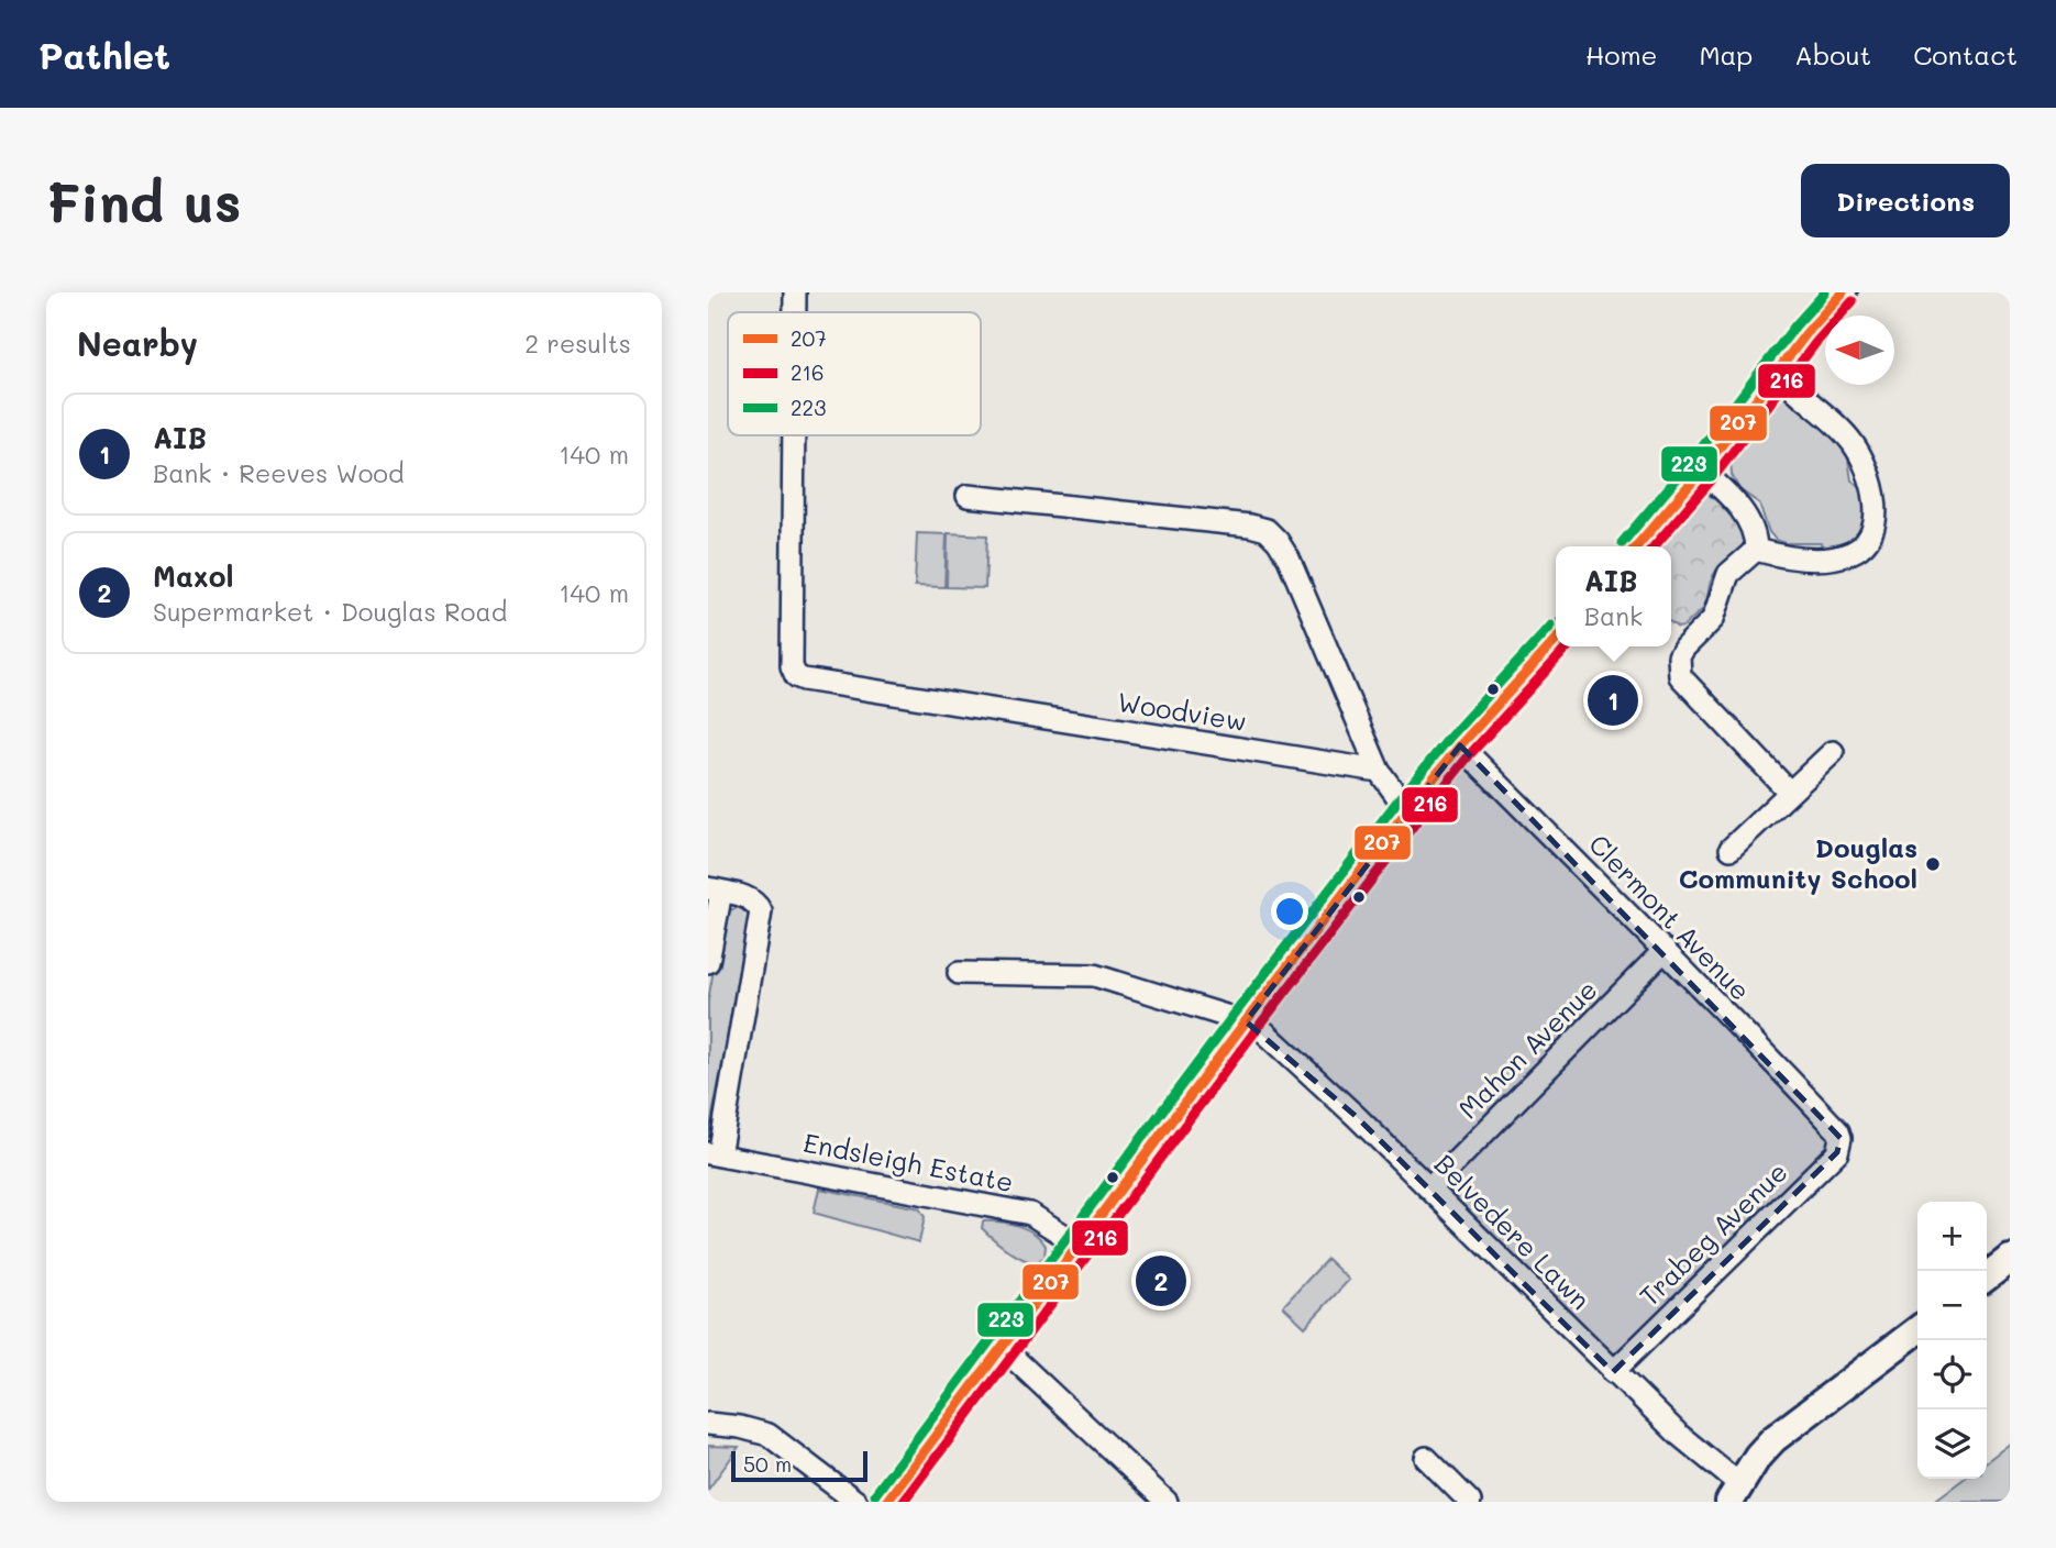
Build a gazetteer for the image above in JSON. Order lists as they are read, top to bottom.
{
  "streets": {
    "street": [
      "Woodview",
      "Clermont Avenue",
      "Mahon Avenue",
      "Endsleigh Estate",
      "Belvedere Lawn",
      "Trabeg Avenue"
    ]
  },
  "crossings": [
    ["Clermont Avenue", "Mahon Avenue"],
    ["Clermont Avenue", "Trabeg Avenue"],
    ["Mahon Avenue", "Belvedere Lawn"],
    ["Belvedere Lawn", "Trabeg Avenue"]
  ],
  "places": ["Douglas Community School"],
  "lines": ["transit line 207", "transit line 223", "transit line 216"],
  "legend": ["207", "216", "223"],
  "scale_bar": "50 m",
  "north": "left",
  "page": {
    "header": "Pathlet",
    "nav": [
      "Home",
      "Map",
      "About",
      "Contact"
    ],
    "buttons": "Directions",
    "title": "Find us",
    "heading": ["Nearby", "2 results"],
    "list": [
      {
        "mark": "1",
        "name": "AIB",
        "note": "Bank · Reeves Wood",
        "value": "140 m"
      },
      {
        "mark": "2",
        "name": "Maxol",
        "note": "Supermarket · Douglas Road",
        "value": "140 m"
      }
    ],
    "popup": ["AIB", "Bank"],
    "pins": ["1", "2"],
    "map_buttons": ["+", "−"],
    "scale": "50 m"
  }
}
